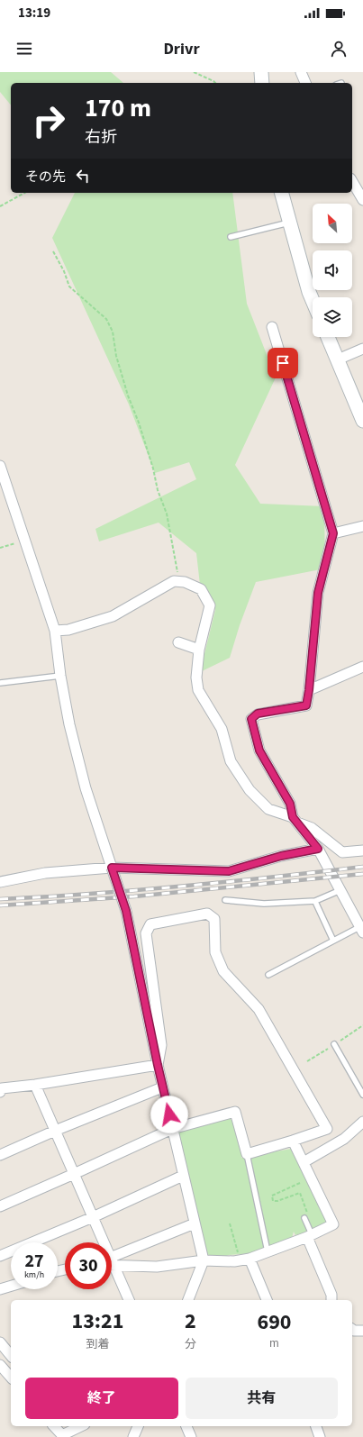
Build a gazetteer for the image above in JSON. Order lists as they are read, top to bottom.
{
  "north": "top left",
  "page": {
    "status": "13:19",
    "header": "Drivr",
    "turn": ["170 m", "右折"],
    "then": "その先",
    "speed": "27 km/h",
    "limit": "30",
    "eta": [
      "13:21",
      "到着",
      "2",
      "分",
      "690",
      "m"
    ],
    "buttons": ["終了", "共有"]
  }
}
